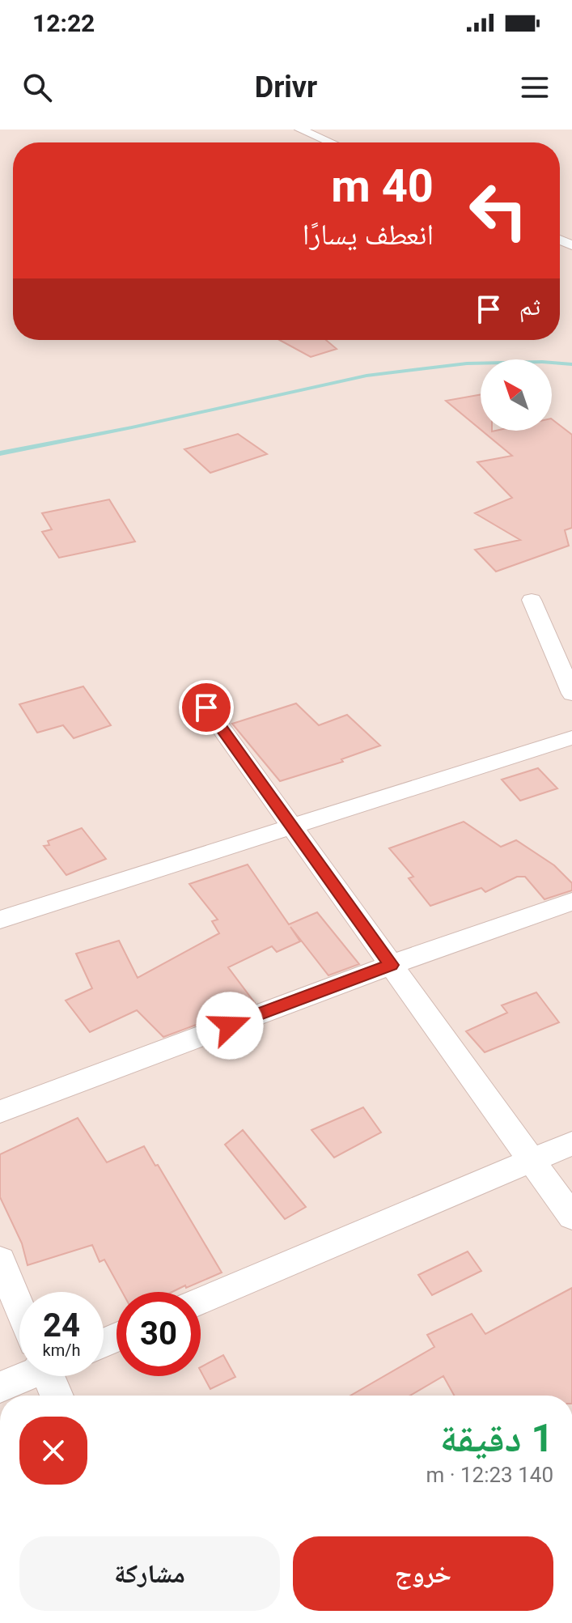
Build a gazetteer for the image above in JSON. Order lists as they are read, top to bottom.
{
  "north": "top left",
  "page": {
    "status": "12:22",
    "header": "Drivr",
    "turn": ["40 m", "انعطف يسارًا"],
    "then": "ثم",
    "speed": "24 km/h",
    "limit": "30",
    "heading": ["1 دقيقة", "140 m · 12:23"],
    "buttons": ["خروج", "مشاركة"]
  }
}
